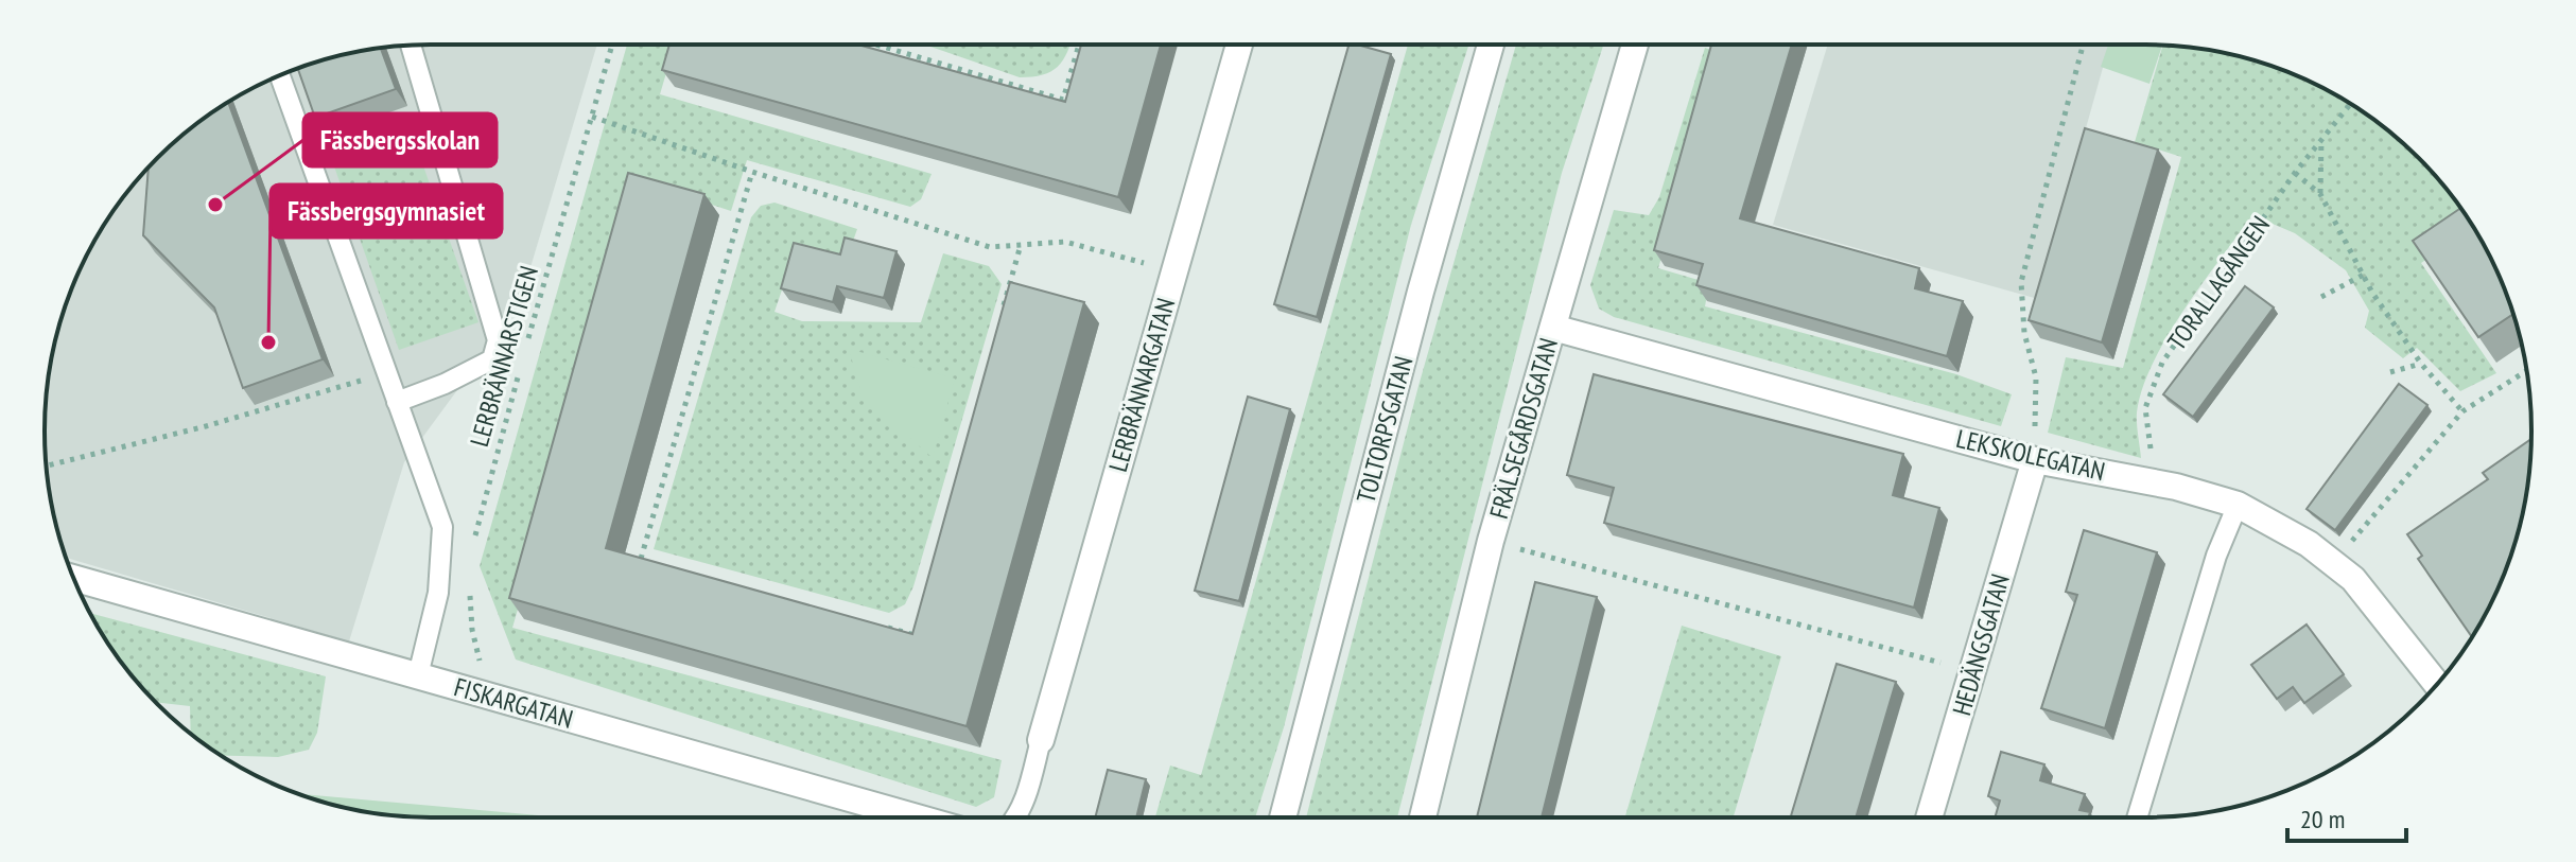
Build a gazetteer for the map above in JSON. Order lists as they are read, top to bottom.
{
  "streets": {
    "street": [
      "LERBRÄNNARGATAN",
      "FRÄLSEGÅRDSGATAN",
      "TOLTORPSGATAN",
      "LEKSKOLEGATAN",
      "HEDÄNGSGATAN",
      "FISKARGATAN"
    ],
    "path": ["TORALLAGÅNGEN", "LERBRÄNNARSTIGEN"]
  },
  "crossings": [
    ["TORALLAGÅNGEN", "LEKSKOLEGATAN"],
    ["FRÄLSEGÅRDSGATAN", "LEKSKOLEGATAN"],
    ["LEKSKOLEGATAN", "HEDÄNGSGATAN"]
  ],
  "places": ["Fässbergsskolan", "Fässbergsgymnasiet"],
  "scale_bar": "20 m"
}
